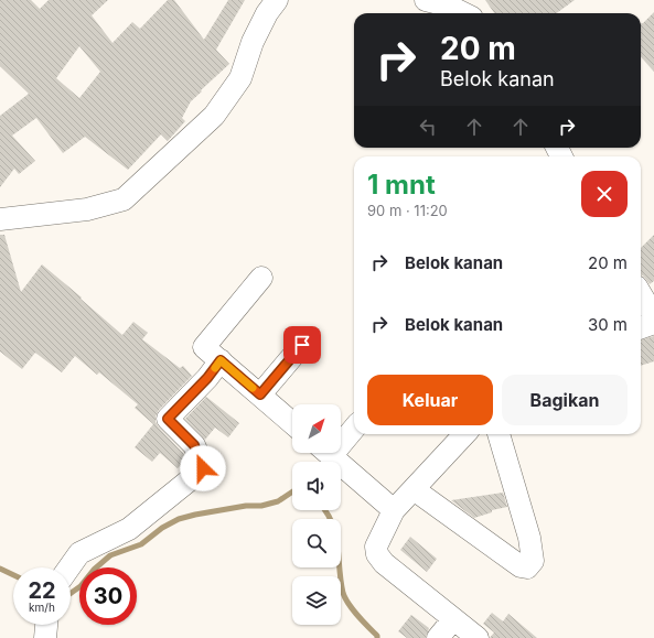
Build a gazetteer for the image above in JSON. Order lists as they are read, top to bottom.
{
  "north": "top right",
  "page": {
    "turn": ["20 m", "Belok kanan"],
    "heading": ["1 mnt", "90 m · 11:20"],
    "list": [
      {
        "name": "Belok kanan",
        "value": "20 m"
      },
      {
        "name": "Belok kanan",
        "value": "30 m"
      }
    ],
    "buttons": ["Keluar", "Bagikan"],
    "speed": "22 km/h",
    "limit": "30"
  }
}
